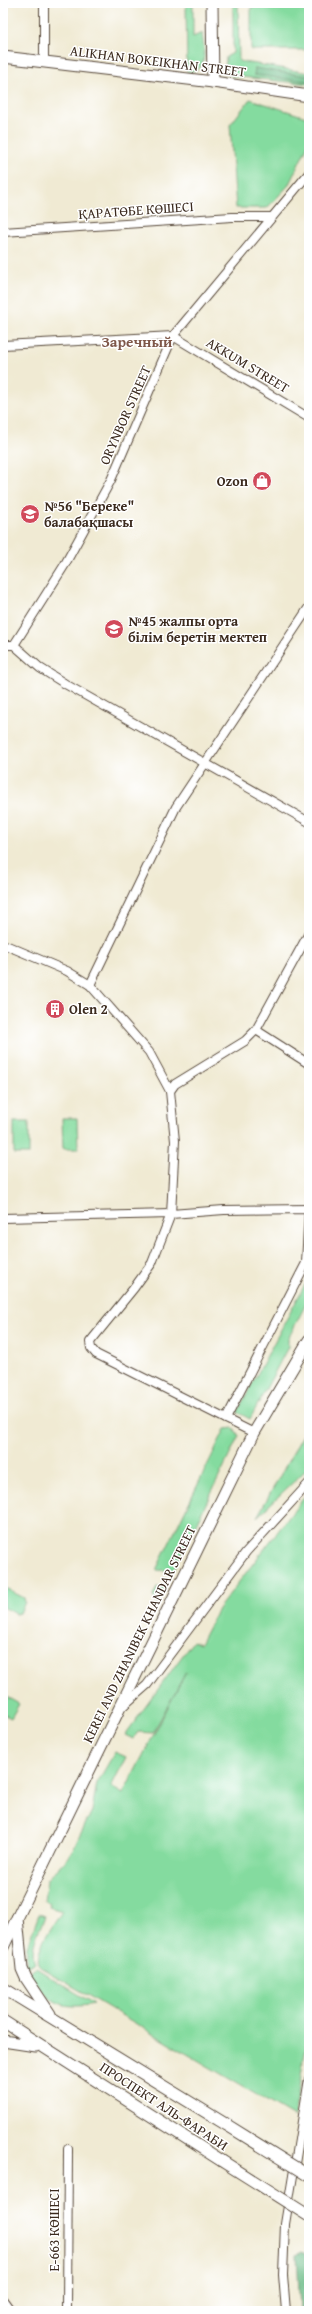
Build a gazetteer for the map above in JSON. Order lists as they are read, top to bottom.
{
  "streets": {
    "main road": ["ALIKHAN BOKEIKHAN STREET", "KEREI AND ZHANIBEK KHANDAR STREET", "ПРОСПЕКТ АЛЬ-ФАРАБИ"],
    "street": [
      "ҚАРАТӨБЕ КӨШЕСІ",
      "AKKUM STREET",
      "ORYNBOR STREET",
      "Е-663 КӨШЕСІ"
    ]
  },
  "crossings": [
    ["ҚАРАТӨБЕ КӨШЕСІ", "ORYNBOR STREET"],
    ["AKKUM STREET", "ORYNBOR STREET"]
  ],
  "districts": ["Заречный"],
  "places": {
    "shop": ["Ozon"],
    "school or university": ["№56 \"Береке\" балабақшасы", "№45 жалпы орта білім беретін мектеп"],
    "building": ["Olen 2"]
  }
}
